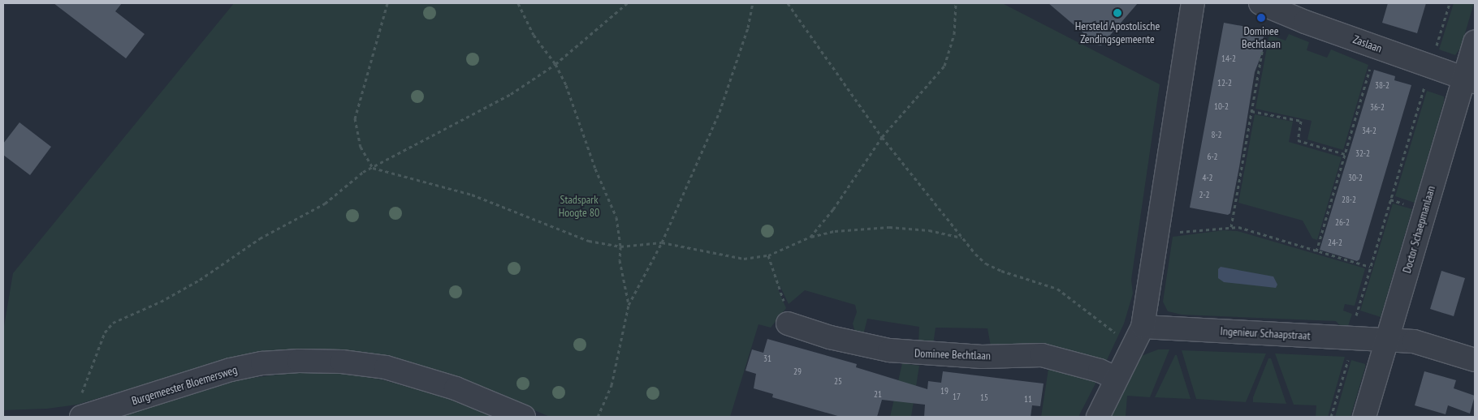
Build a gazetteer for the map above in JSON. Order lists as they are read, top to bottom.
{
  "streets": {
    "street": [
      "Zaslaan",
      "Doctor Schaepmanlaan",
      "Ingenieur Schaapstraat",
      "Dominee Bechtlaan",
      "Burgemeester Bloemersweg"
    ]
  },
  "crossings": [
    ["Zaslaan", "Doctor Schaepmanlaan"],
    ["Doctor Schaepmanlaan", "Ingenieur Schaapstraat"]
  ],
  "parks": ["Stadspark Hoogte 80"],
  "places": ["Hersteld Apostolische Zendingsgemeente", "Dominee Bechtlaan"],
  "house_numbers": [
    "14-2",
    "12-2",
    "38-2",
    "10-2",
    "36-2",
    "34-2",
    "8-2",
    "32-2",
    "6-2",
    "4-2",
    "30-2",
    "2-2",
    "28-2",
    "26-2",
    "24-2",
    "31",
    "29",
    "25",
    "19",
    "21",
    "17",
    "15",
    "11"
  ]
}
